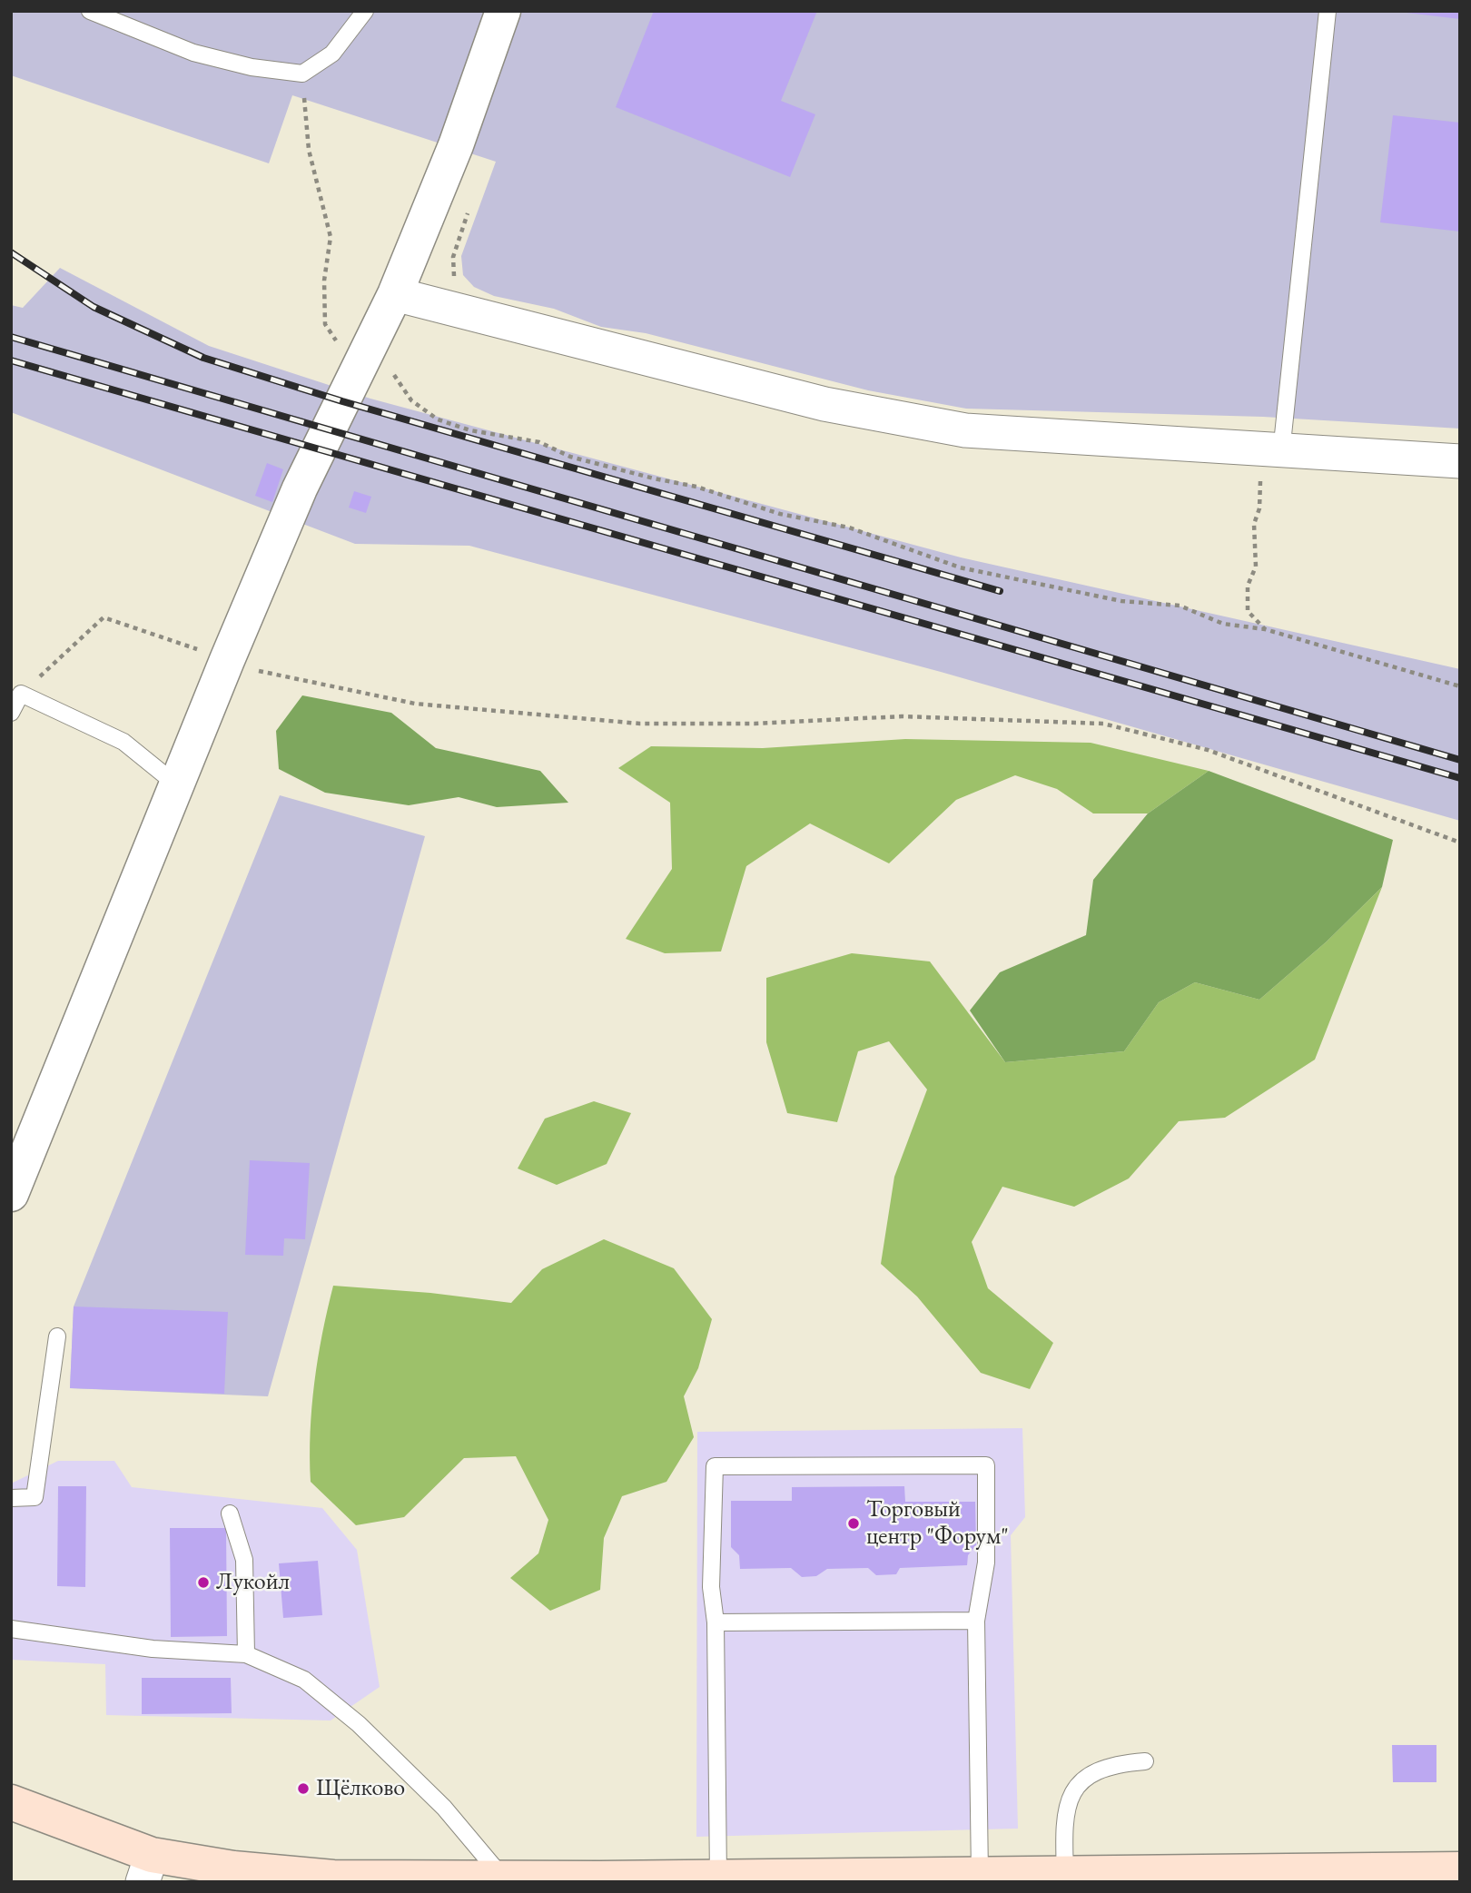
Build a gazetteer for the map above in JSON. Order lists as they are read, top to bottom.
{
  "places": ["Торговый центр \"Форум\"", "Лукойл", "Щёлково"]
}
